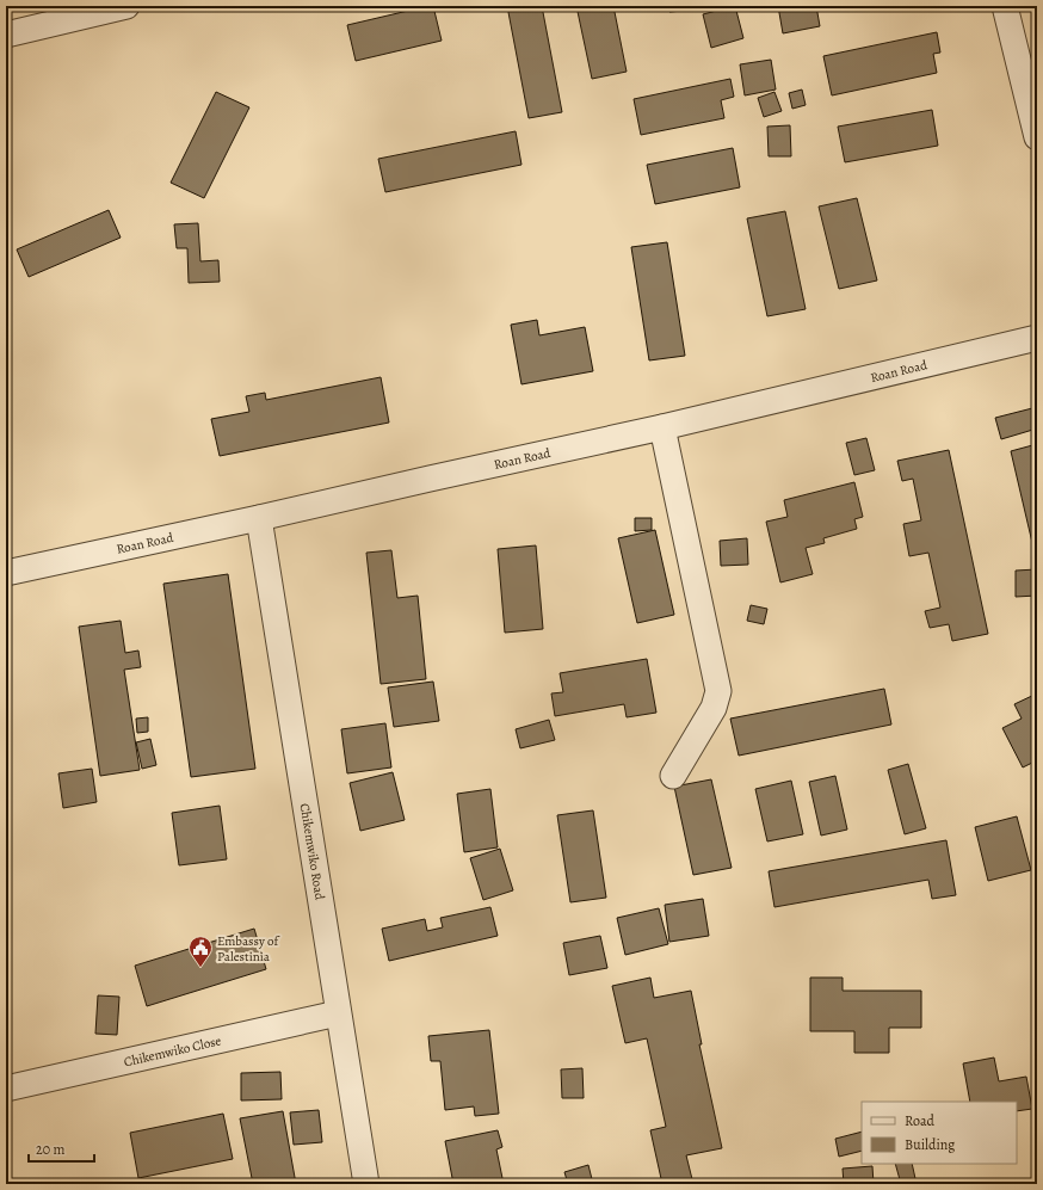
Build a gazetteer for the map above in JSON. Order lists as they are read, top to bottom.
{
  "streets": {
    "street": ["Roan Road", "Chikemwiko Road", "Chikemwiko Close"]
  },
  "crossings": [
    ["Roan Road", "Chikemwiko Road"],
    ["Chikemwiko Road", "Chikemwiko Close"]
  ],
  "places": {
    "public building": ["Embassy of Palestinia"]
  },
  "legend": ["Road", "Building"],
  "scale_bar": "20 m"
}
